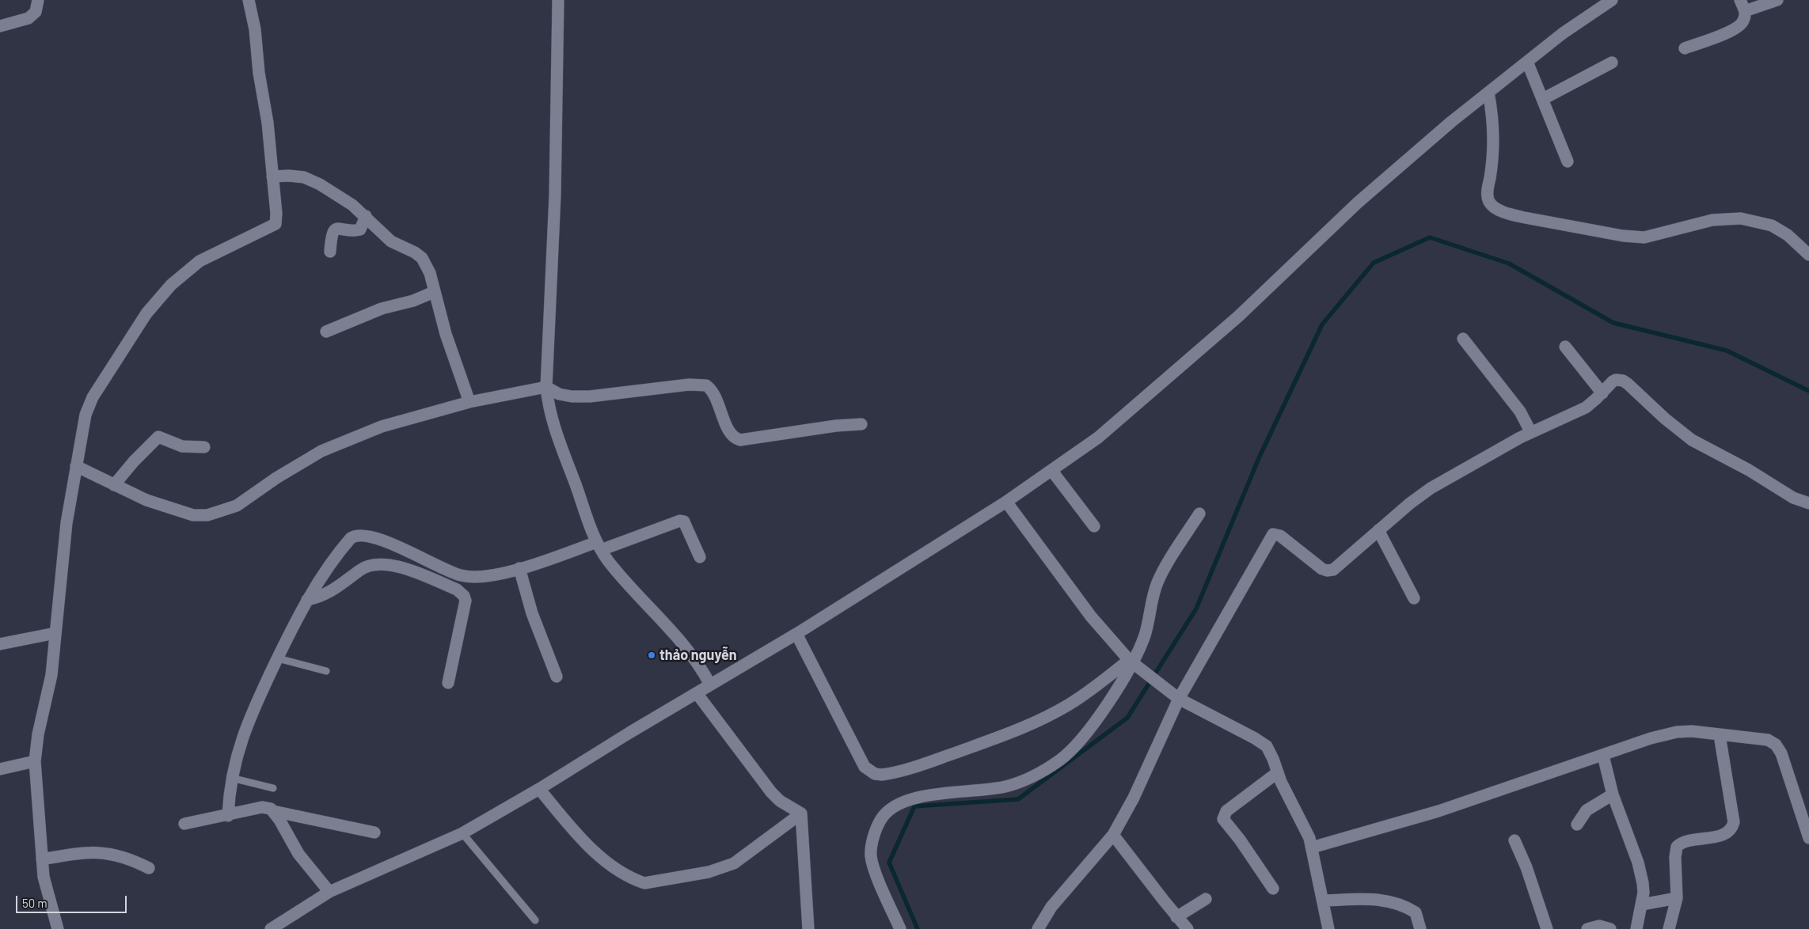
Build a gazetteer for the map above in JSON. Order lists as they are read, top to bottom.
{
  "places": ["thảo nguyễn"],
  "scale_bar": "50 m"
}
